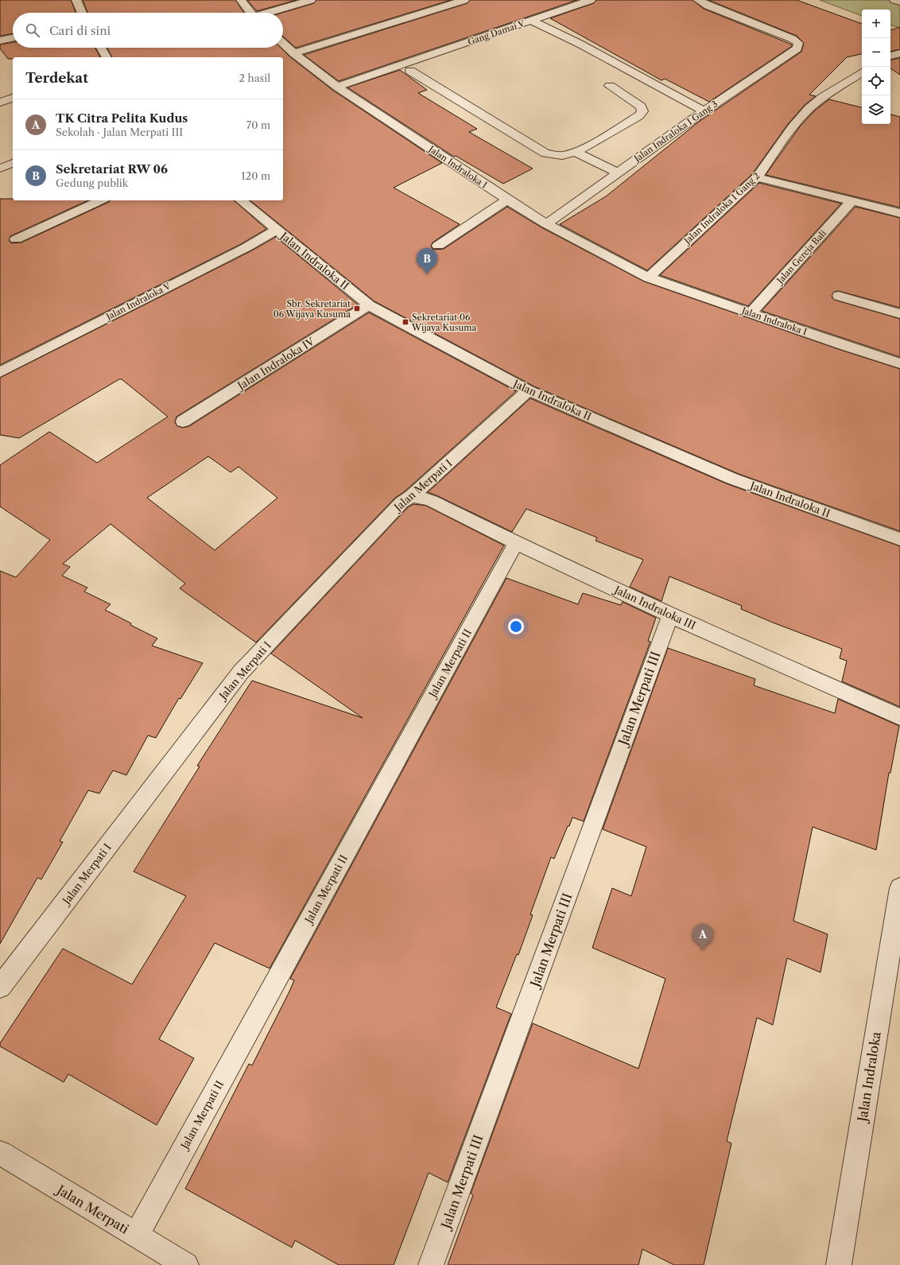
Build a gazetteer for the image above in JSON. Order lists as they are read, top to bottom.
{
  "streets": {
    "street": [
      "Gang Damai V",
      "Jalan Indraloka I Gang 3",
      "Jalan Indraloka I",
      "Jalan Indraloka I Gang 2",
      "Jalan Gereja Bali",
      "Jalan Indraloka II",
      "Jalan Indraloka V",
      "Jalan Indraloka IV",
      "Jalan Merpati I",
      "Jalan Indraloka III",
      "Jalan Merpati II",
      "Jalan Merpati III",
      "Jalan Indraloka",
      "Jalan Merpati"
    ]
  },
  "crossings": [
    ["Gang Damai V", "Jalan Indraloka I"],
    ["Jalan Indraloka I Gang 3", "Jalan Indraloka I"],
    ["Jalan Indraloka I", "Jalan Indraloka I Gang 2"],
    ["Jalan Indraloka I", "Jalan Gereja Bali"],
    ["Jalan Indraloka II", "Jalan Indraloka V"],
    ["Jalan Indraloka II", "Jalan Indraloka IV"],
    ["Jalan Indraloka II", "Jalan Merpati I"],
    ["Jalan Merpati I", "Jalan Indraloka III"],
    ["Jalan Indraloka III", "Jalan Merpati II"],
    ["Jalan Indraloka III", "Jalan Merpati III"],
    ["Jalan Merpati II", "Jalan Merpati"]
  ],
  "places": {
    "transit": ["Sbr. Sekretariat 06 Wijaya Kusuma", "Sekretariat 06 Wijaya Kusuma"]
  },
  "page": {
    "map_buttons": ["+", "−"],
    "search": "Cari di sini",
    "heading": ["Terdekat", "2 hasil"],
    "list": [
      {
        "mark": "A",
        "name": "TK Citra Pelita Kudus",
        "note": "Sekolah · Jalan Merpati III",
        "value": "70 m"
      },
      {
        "mark": "B",
        "name": "Sekretariat RW 06",
        "note": "Gedung publik",
        "value": "120 m"
      }
    ],
    "pins": ["B", "A"]
  }
}
